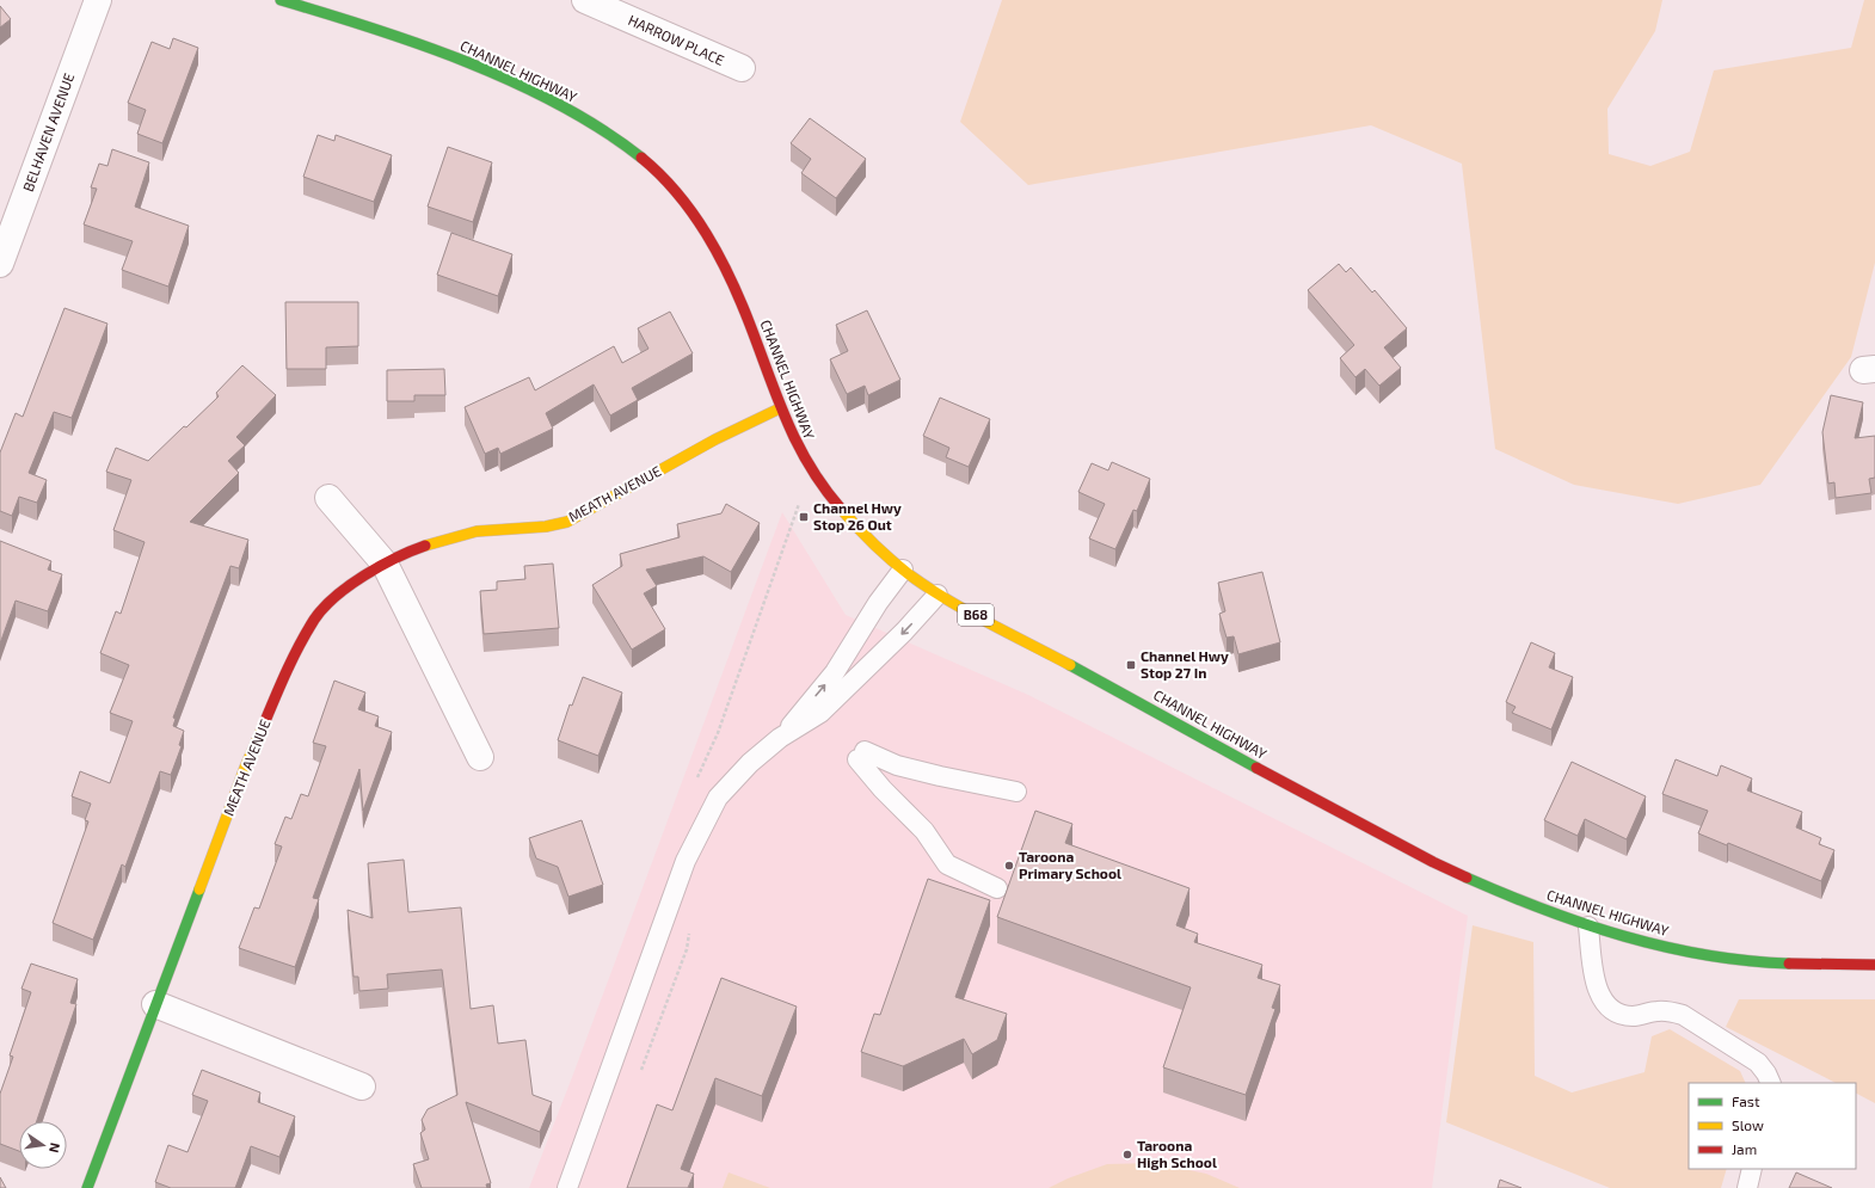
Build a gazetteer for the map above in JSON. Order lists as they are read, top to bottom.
{
  "streets": {
    "main road": ["CHANNEL HIGHWAY", "MEATH AVENUE", "B68"],
    "street": ["HARROW PLACE", "BELHAVEN AVENUE"]
  },
  "crossings": [
    ["CHANNEL HIGHWAY", "MEATH AVENUE"]
  ],
  "places": {
    "transit": ["Channel Hwy Stop 26 Out", "Channel Hwy Stop 27 In"],
    "other": ["Taroona Primary School", "Taroona High School"]
  },
  "legend": ["Fast", "Slow", "Jam"],
  "north": "right"
}
